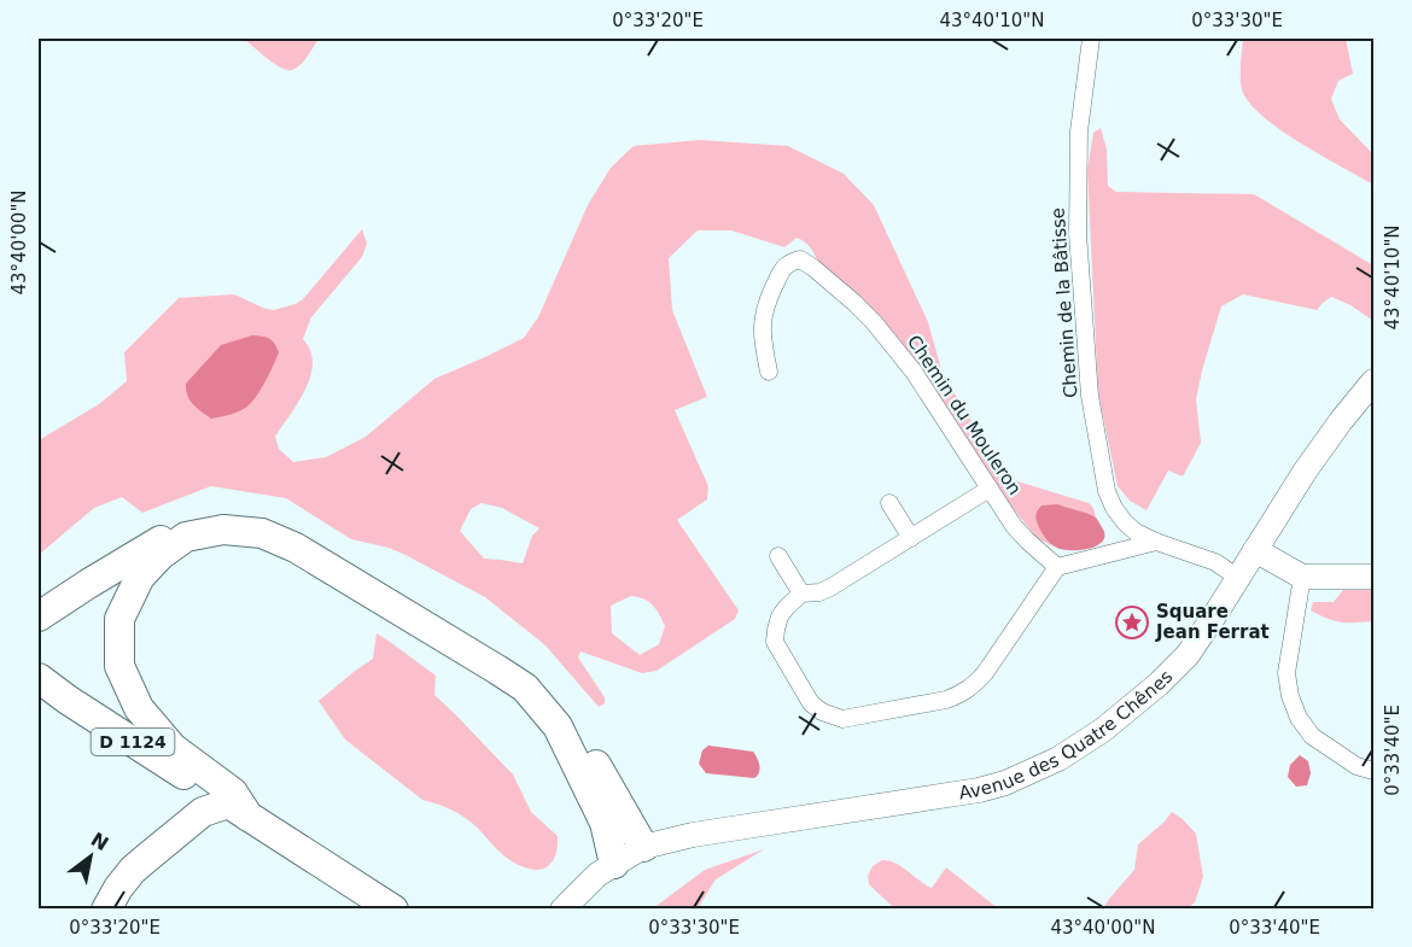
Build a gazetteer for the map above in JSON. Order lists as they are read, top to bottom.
{
  "streets": {
    "highway": ["D 1124"],
    "street": ["Chemin de la Bâtisse", "Chemin du Mouleron", "Avenue des Quatre Chênes"]
  },
  "places": {
    "place": ["Square Jean Ferrat"]
  },
  "north": "top right",
  "coordinates": [
    "0°33'20\"E",
    "43°40'10\"N",
    "0°33'30\"E",
    "43°40'00\"N",
    "0°33'40\"E"
  ]
}
